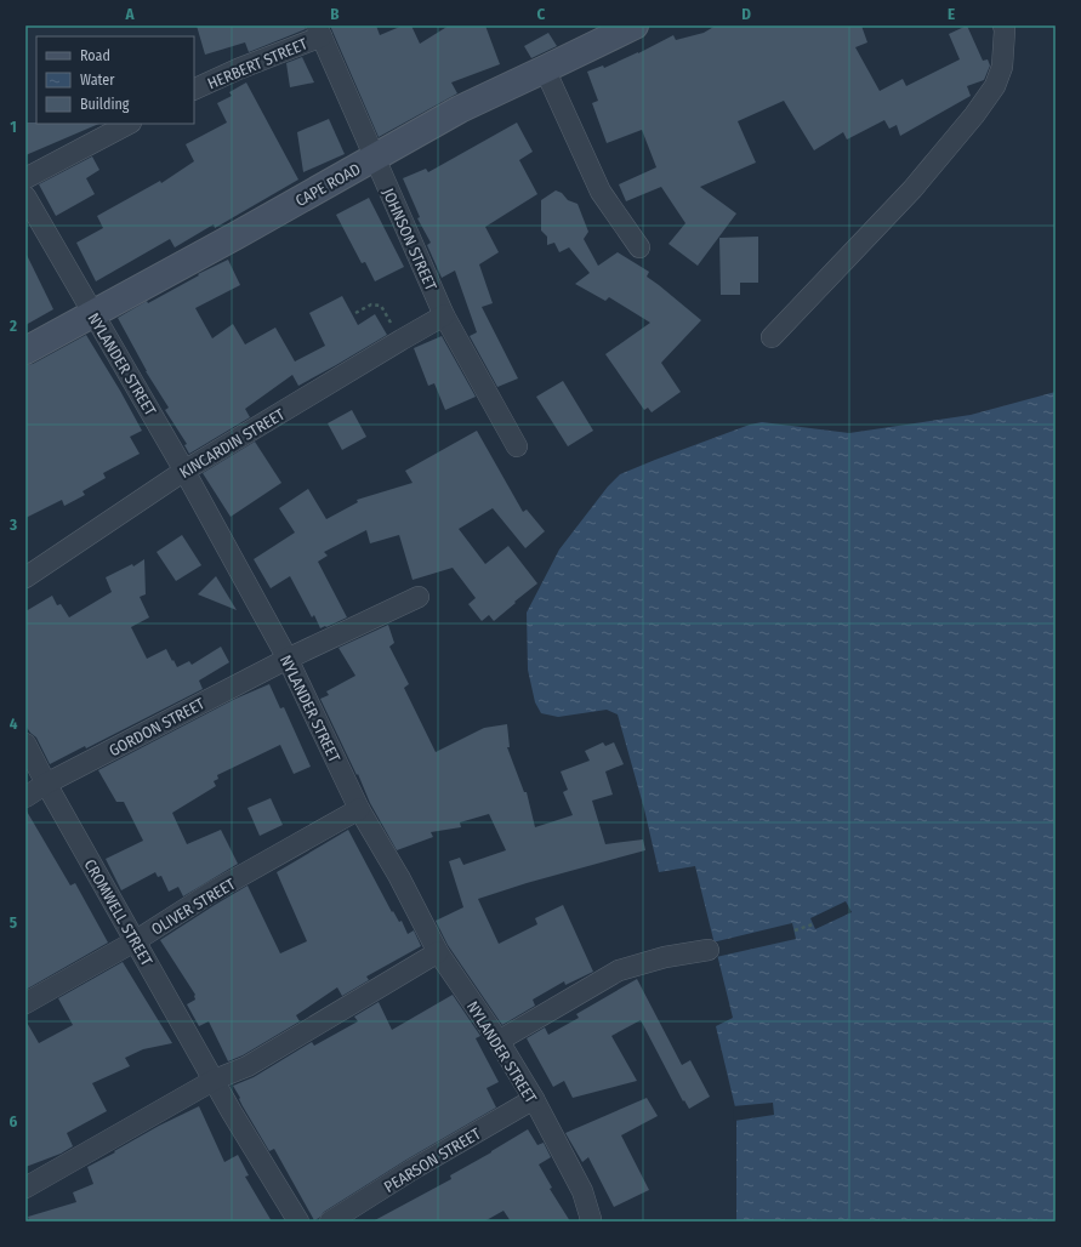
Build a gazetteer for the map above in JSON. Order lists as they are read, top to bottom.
{
  "streets": {
    "street": [
      "HERBERT STREET",
      "CAPE ROAD",
      "JOHNSON STREET",
      "NYLANDER STREET",
      "KINCARDIN STREET",
      "GORDON STREET",
      "OLIVER STREET",
      "CROMWELL STREET",
      "PEARSON STREET"
    ]
  },
  "crossings": [
    ["HERBERT STREET", "JOHNSON STREET"],
    ["CAPE ROAD", "JOHNSON STREET"],
    ["CAPE ROAD", "NYLANDER STREET"],
    ["JOHNSON STREET", "KINCARDIN STREET"],
    ["NYLANDER STREET", "KINCARDIN STREET"],
    ["NYLANDER STREET", "GORDON STREET"],
    ["NYLANDER STREET", "OLIVER STREET"],
    ["NYLANDER STREET", "PEARSON STREET"],
    ["GORDON STREET", "CROMWELL STREET"],
    ["OLIVER STREET", "CROMWELL STREET"]
  ],
  "legend": ["Road", "Water", "Building"],
  "grid": {
    "columns": [
      "A",
      "B",
      "C",
      "D",
      "E"
    ],
    "rows": [
      "1",
      "2",
      "3",
      "4",
      "5",
      "6"
    ]
  }
}
